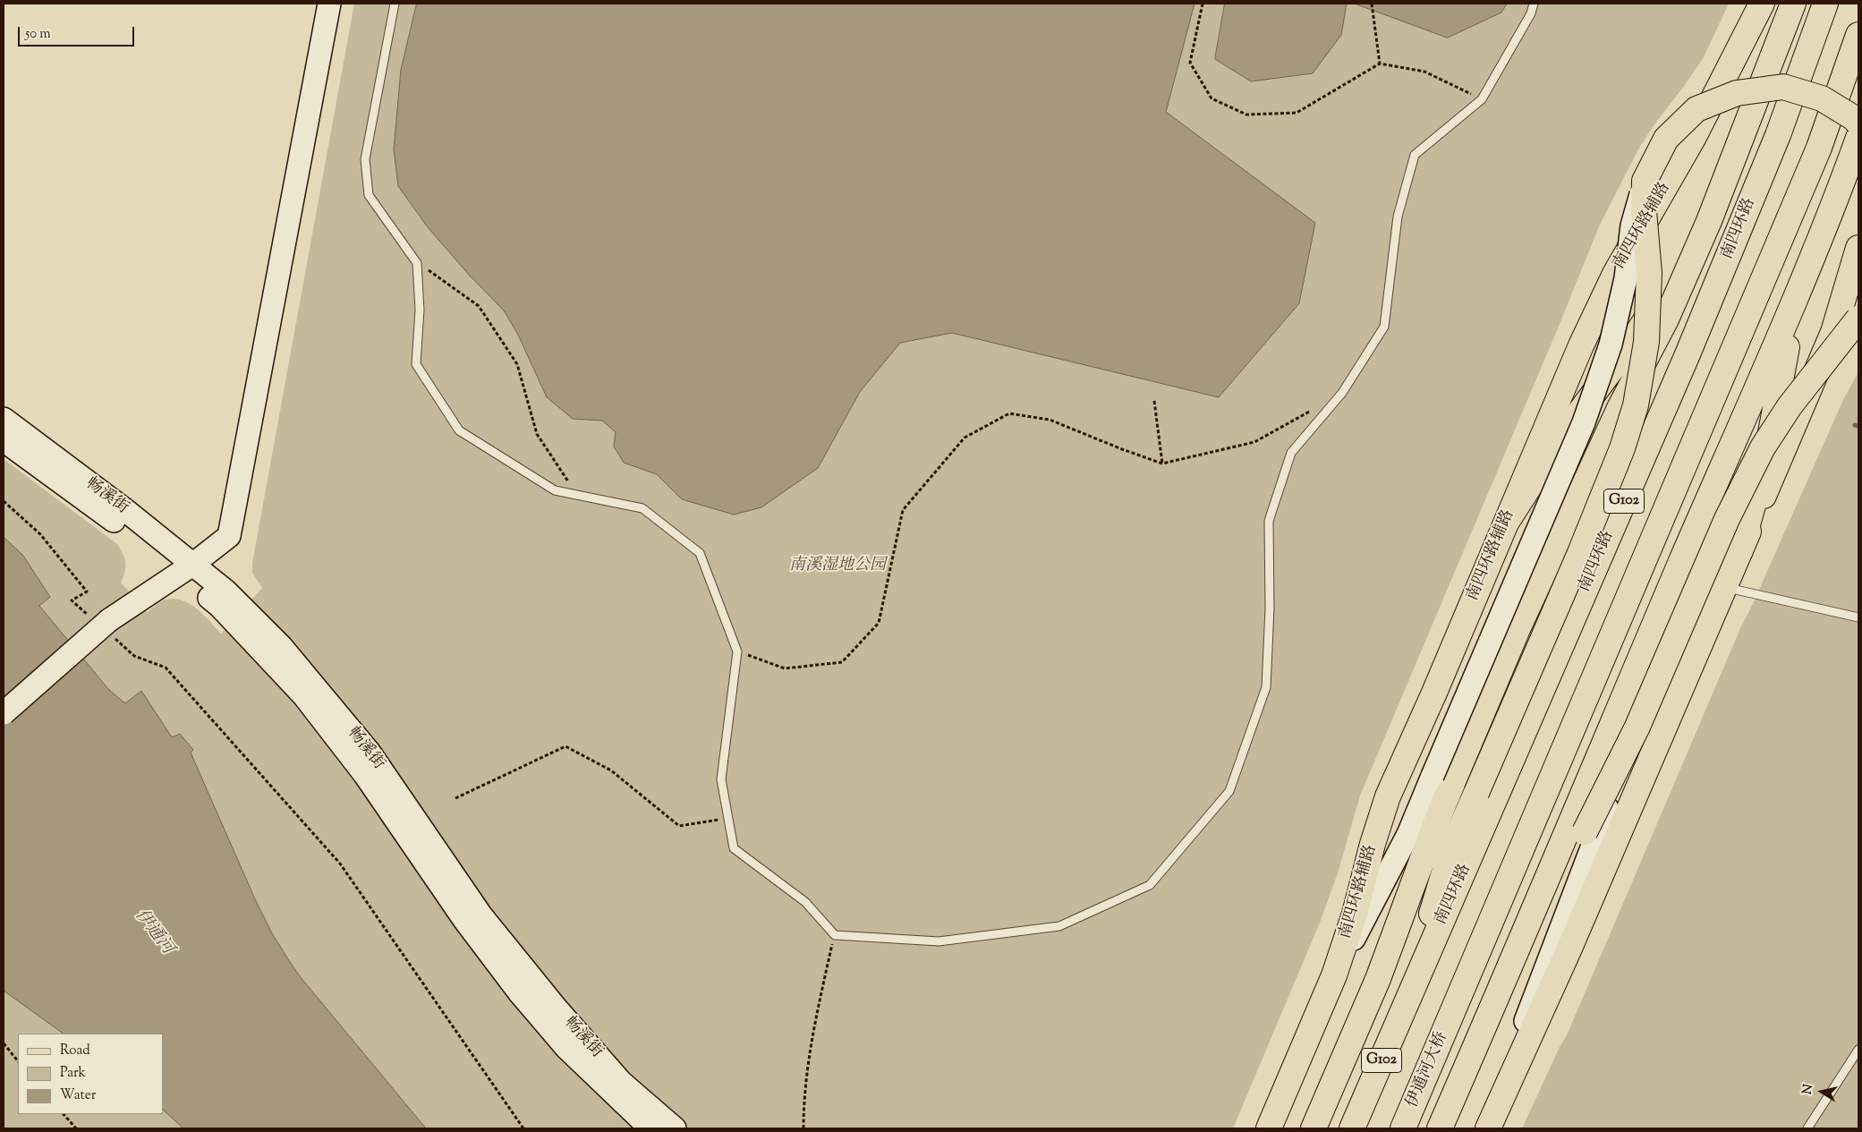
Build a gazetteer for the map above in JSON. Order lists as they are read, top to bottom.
{
  "streets": {
    "main road": [
      "南四环路辅路",
      "南四环路",
      "畅溪街",
      "G102",
      "伊通河大桥"
    ]
  },
  "crossings": [
    ["南四环路", "G102"]
  ],
  "water": ["伊通河"],
  "parks": ["南溪湿地公园"],
  "legend": ["Road", "Park", "Water"],
  "scale_bar": "50 m",
  "north": "left"
}
